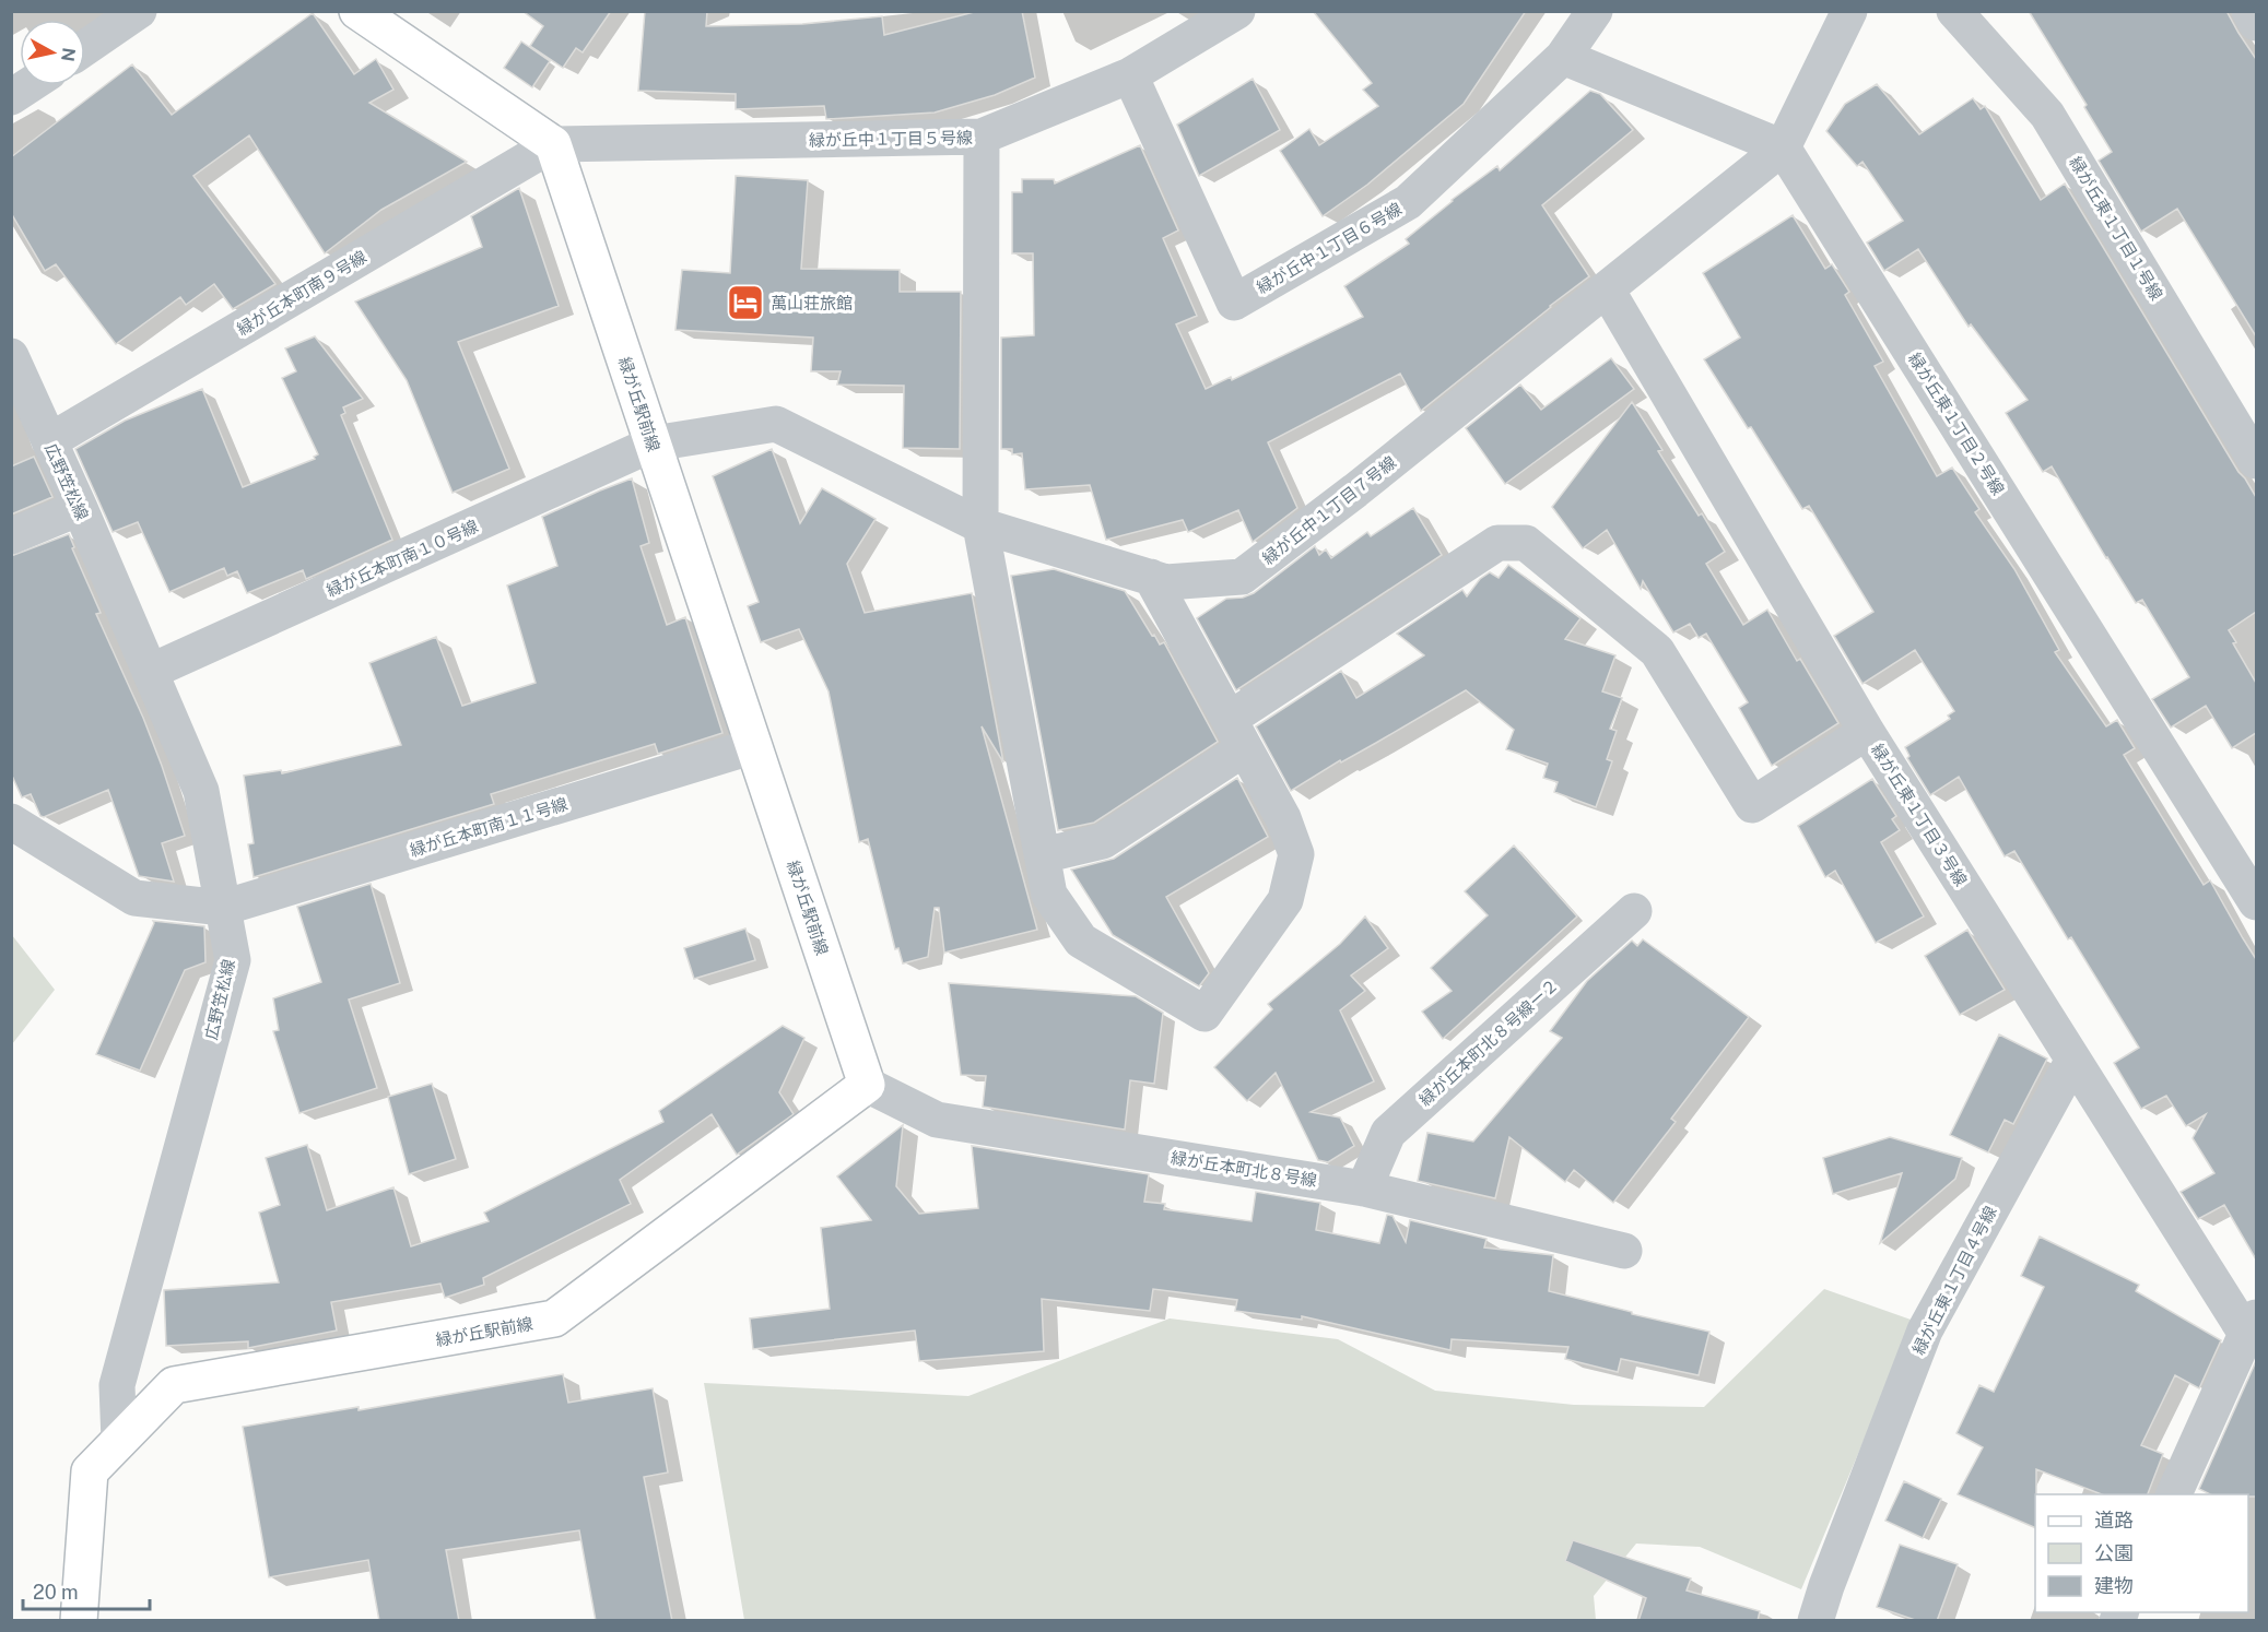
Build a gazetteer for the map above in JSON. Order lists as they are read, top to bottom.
{
  "streets": {
    "street": [
      "緑が丘中１丁目５号線",
      "緑が丘東１丁目１号線",
      "緑が丘中１丁目６号線",
      "緑が丘本町南９号線",
      "緑が丘駅前線",
      "緑が丘東１丁目２号線",
      "広野笠松線",
      "緑が丘中１丁目７号線",
      "緑が丘本町南１０号線",
      "緑が丘東１丁目３号線",
      "緑が丘本町南１１号線",
      "緑が丘本町北８号線ー２",
      "緑が丘本町北８号線",
      "緑が丘東１丁目４号線"
    ]
  },
  "crossings": [
    ["緑が丘中１丁目５号線", "緑が丘中１丁目６号線"],
    ["緑が丘中１丁目５号線", "緑が丘本町南９号線"],
    ["緑が丘中１丁目５号線", "緑が丘駅前線"],
    ["緑が丘本町南９号線", "緑が丘駅前線"],
    ["緑が丘本町南９号線", "広野笠松線"],
    ["緑が丘駅前線", "広野笠松線"],
    ["緑が丘駅前線", "緑が丘中１丁目７号線"],
    ["緑が丘駅前線", "緑が丘本町南１０号線"],
    ["緑が丘駅前線", "緑が丘本町南１１号線"],
    ["緑が丘駅前線", "緑が丘本町北８号線"],
    ["緑が丘東１丁目２号線", "緑が丘中１丁目７号線"],
    ["広野笠松線", "緑が丘本町南１０号線"],
    ["広野笠松線", "緑が丘本町南１１号線"],
    ["緑が丘中１丁目７号線", "緑が丘本町南１０号線"],
    ["緑が丘中１丁目７号線", "緑が丘東１丁目３号線"],
    ["緑が丘東１丁目３号線", "緑が丘東１丁目４号線"],
    ["緑が丘本町北８号線ー２", "緑が丘本町北８号線"]
  ],
  "places": {
    "hotel": ["萬山荘旅館"]
  },
  "legend": ["道路", "公園", "建物"],
  "scale_bar": "20 m",
  "north": "right"
}
